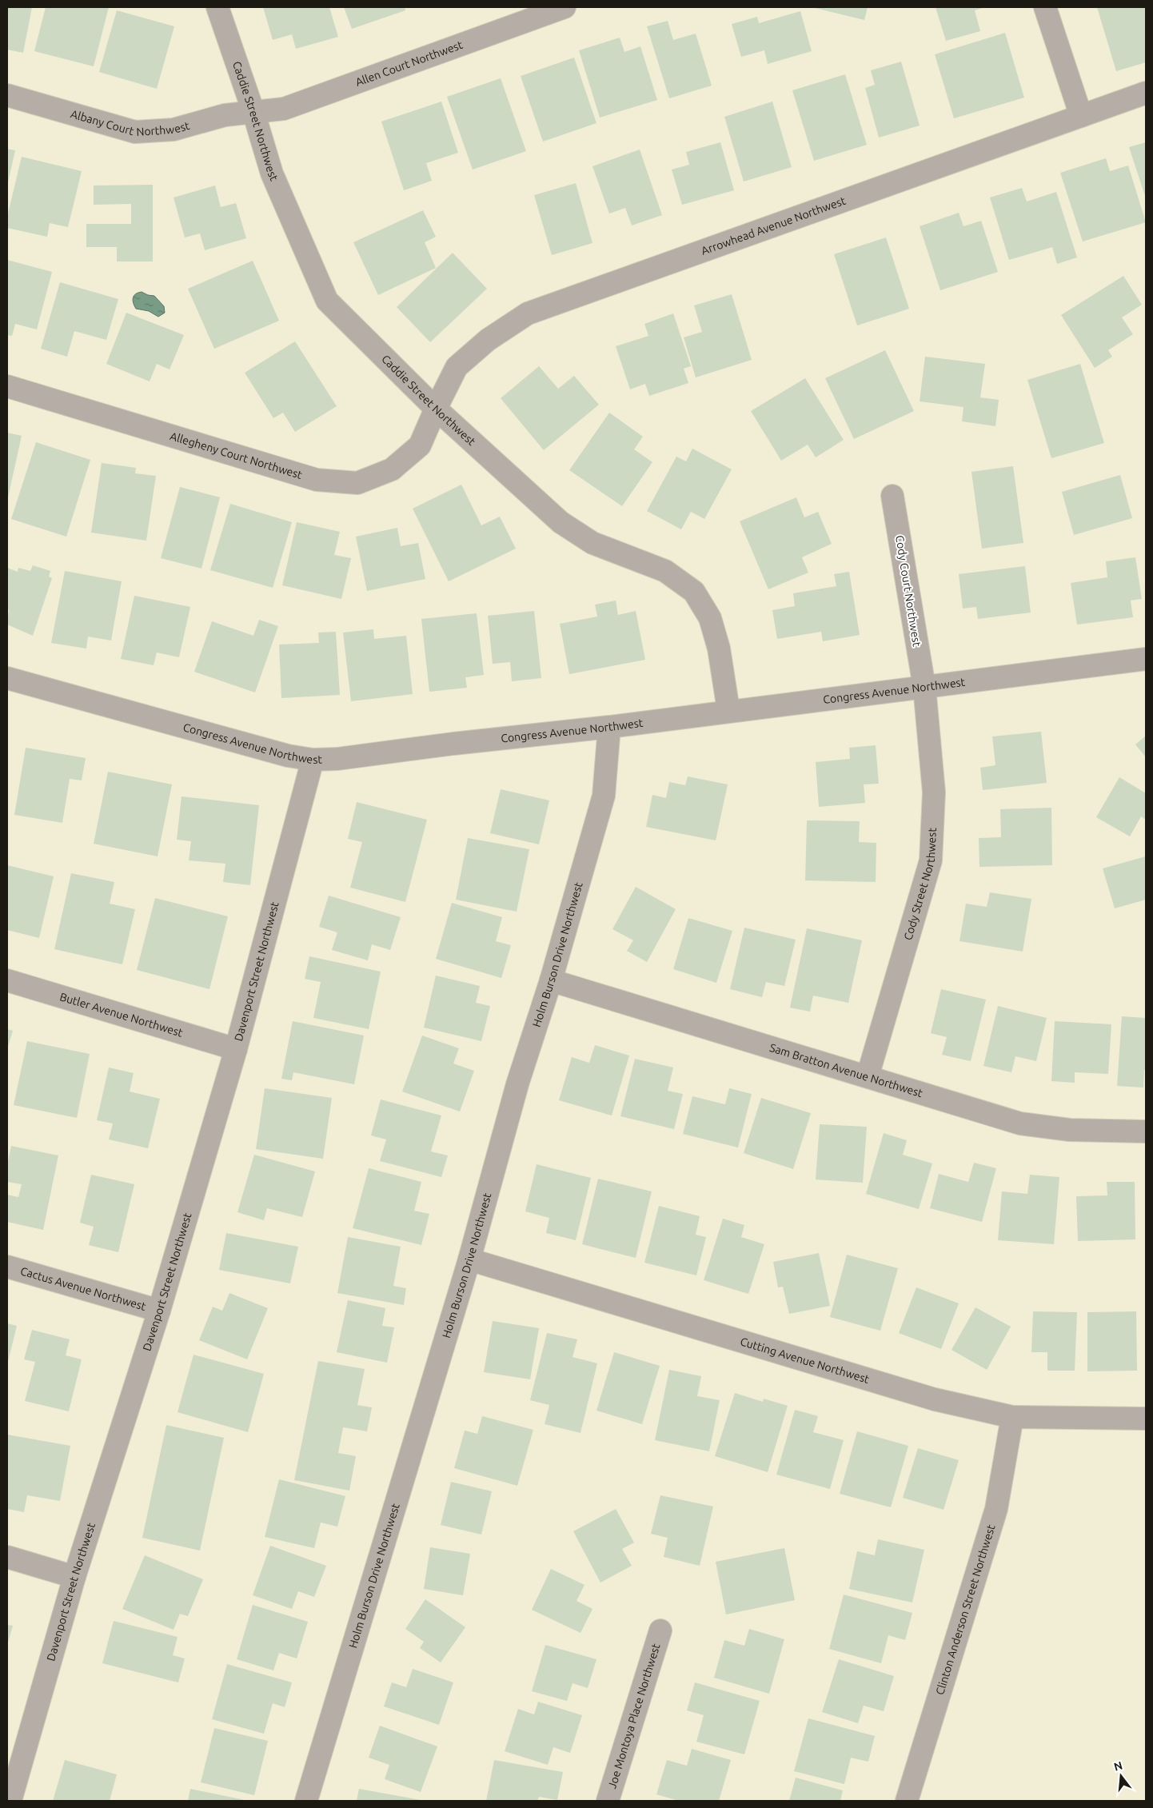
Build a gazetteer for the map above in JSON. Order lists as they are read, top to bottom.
{
  "streets": {
    "street": [
      "Allen Court Northwest",
      "Albany Court Northwest",
      "Caddie Street Northwest",
      "Arrowhead Avenue Northwest",
      "Allegheny Court Northwest",
      "Cody Court Northwest",
      "Congress Avenue Northwest",
      "Cody Street Northwest",
      "Holm Burson Drive Northwest",
      "Davenport Street Northwest",
      "Butler Avenue Northwest",
      "Sam Bratton Avenue Northwest",
      "Cactus Avenue Northwest",
      "Cutting Avenue Northwest",
      "Clinton Anderson Street Northwest",
      "Joe Montoya Place Northwest"
    ]
  },
  "crossings": [
    ["Allen Court Northwest", "Albany Court Northwest"],
    ["Allen Court Northwest", "Caddie Street Northwest"],
    ["Albany Court Northwest", "Caddie Street Northwest"],
    ["Caddie Street Northwest", "Arrowhead Avenue Northwest"],
    ["Caddie Street Northwest", "Allegheny Court Northwest"],
    ["Caddie Street Northwest", "Congress Avenue Northwest"],
    ["Arrowhead Avenue Northwest", "Allegheny Court Northwest"],
    ["Cody Court Northwest", "Congress Avenue Northwest"],
    ["Cody Court Northwest", "Cody Street Northwest"],
    ["Congress Avenue Northwest", "Cody Street Northwest"],
    ["Congress Avenue Northwest", "Holm Burson Drive Northwest"],
    ["Congress Avenue Northwest", "Davenport Street Northwest"],
    ["Cody Street Northwest", "Sam Bratton Avenue Northwest"],
    ["Holm Burson Drive Northwest", "Sam Bratton Avenue Northwest"],
    ["Holm Burson Drive Northwest", "Cutting Avenue Northwest"],
    ["Davenport Street Northwest", "Butler Avenue Northwest"],
    ["Davenport Street Northwest", "Cactus Avenue Northwest"],
    ["Cutting Avenue Northwest", "Clinton Anderson Street Northwest"]
  ],
  "north": "top"
}
